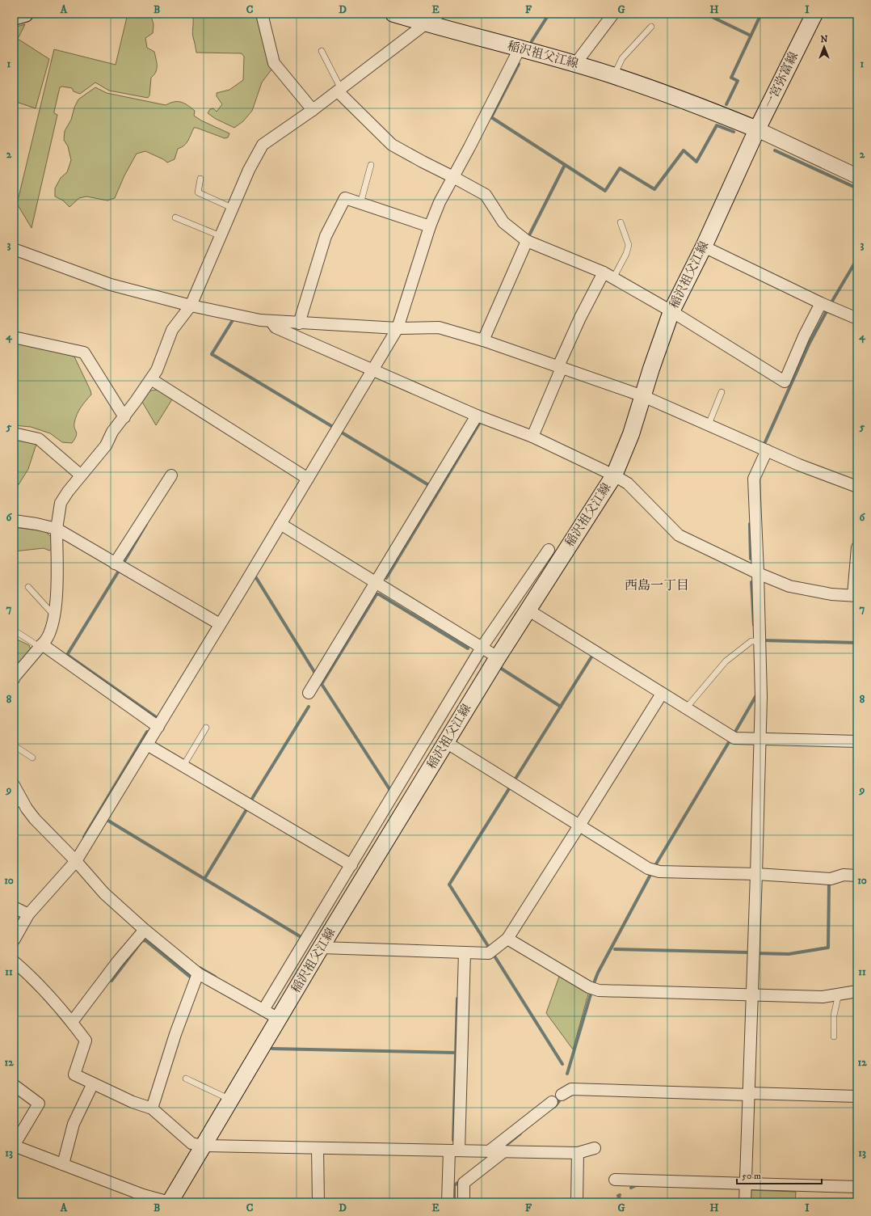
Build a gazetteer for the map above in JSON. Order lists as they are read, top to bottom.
{
  "streets": {
    "main road": ["稲沢祖父江線", "一宮弥富線"]
  },
  "crossings": [
    ["稲沢祖父江線", "一宮弥富線"]
  ],
  "districts": ["西島一丁目"],
  "scale_bar": "50 m",
  "north": "top",
  "grid": {
    "columns": [
      "A",
      "B",
      "C",
      "D",
      "E",
      "F",
      "G",
      "H",
      "I"
    ],
    "rows": [
      "1",
      "2",
      "3",
      "4",
      "5",
      "6",
      "7",
      "8",
      "9",
      "10",
      "11",
      "12",
      "13"
    ]
  }
}
